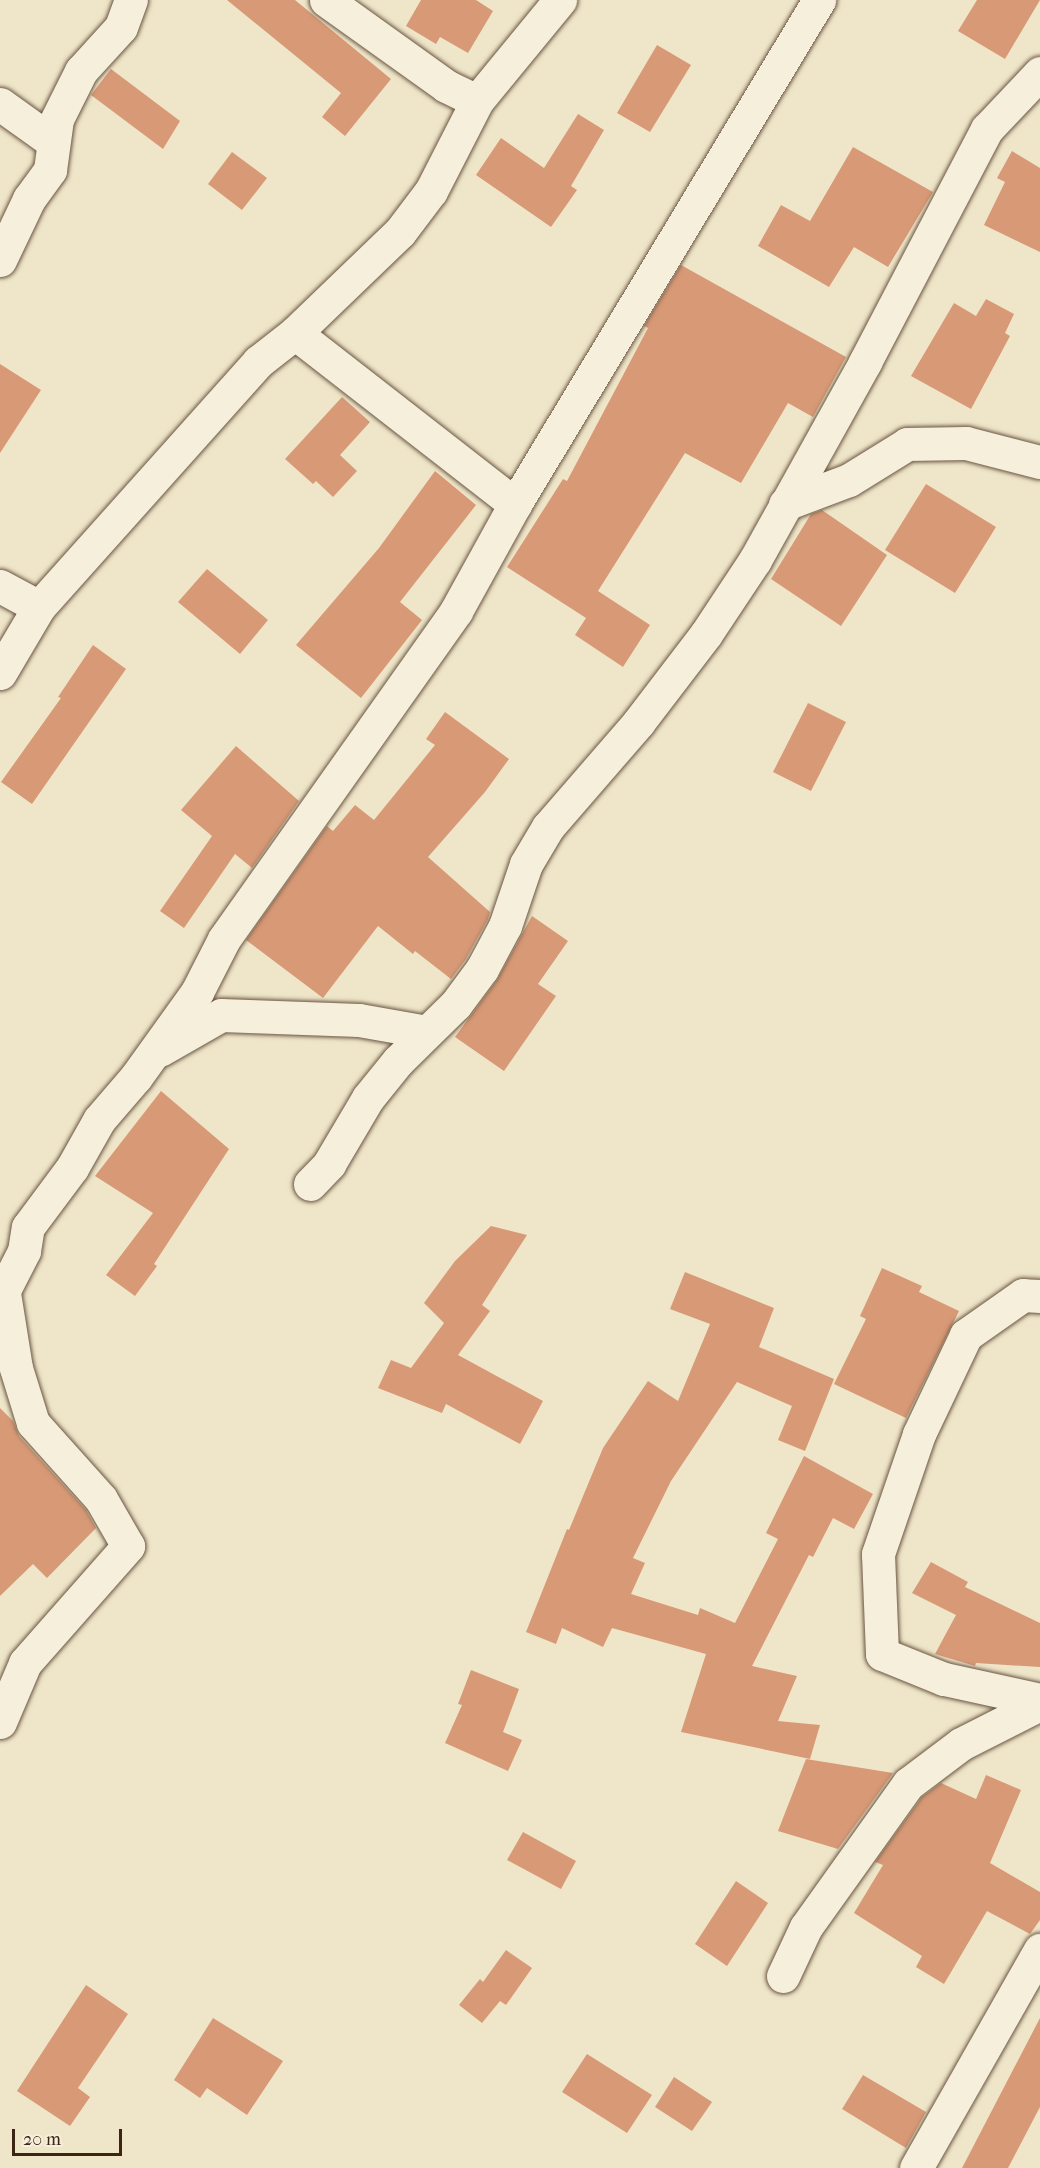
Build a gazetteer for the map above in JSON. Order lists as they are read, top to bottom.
{
  "scale_bar": "20 m"
}
